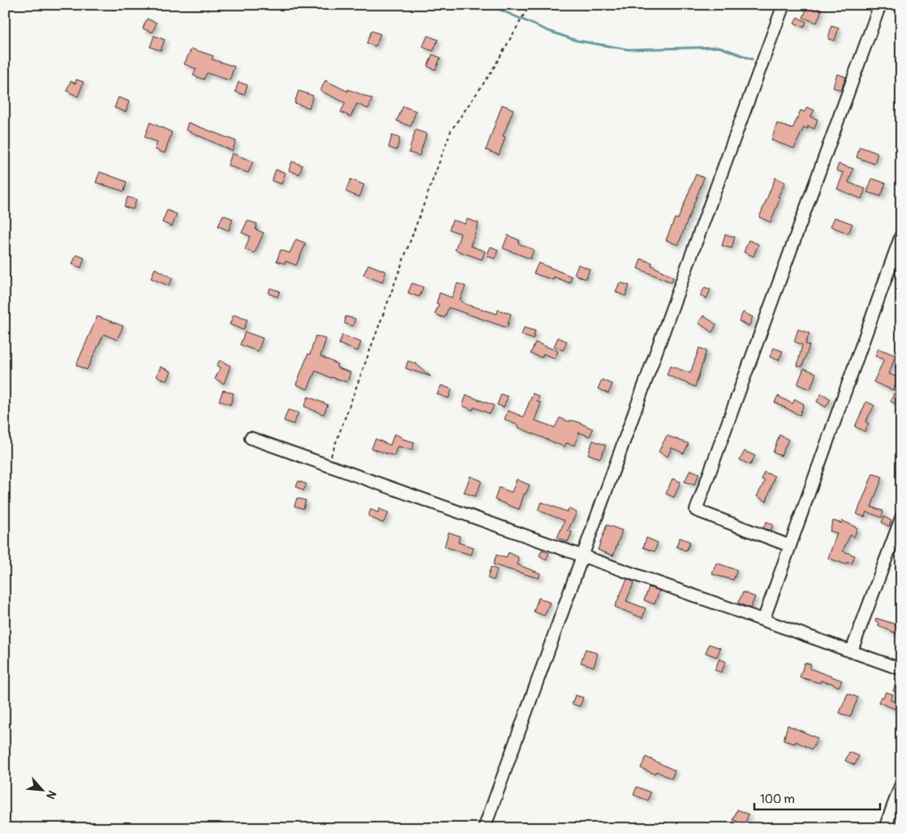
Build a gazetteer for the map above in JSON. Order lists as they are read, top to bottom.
{
  "scale_bar": "100 m",
  "north": "bottom right"
}
